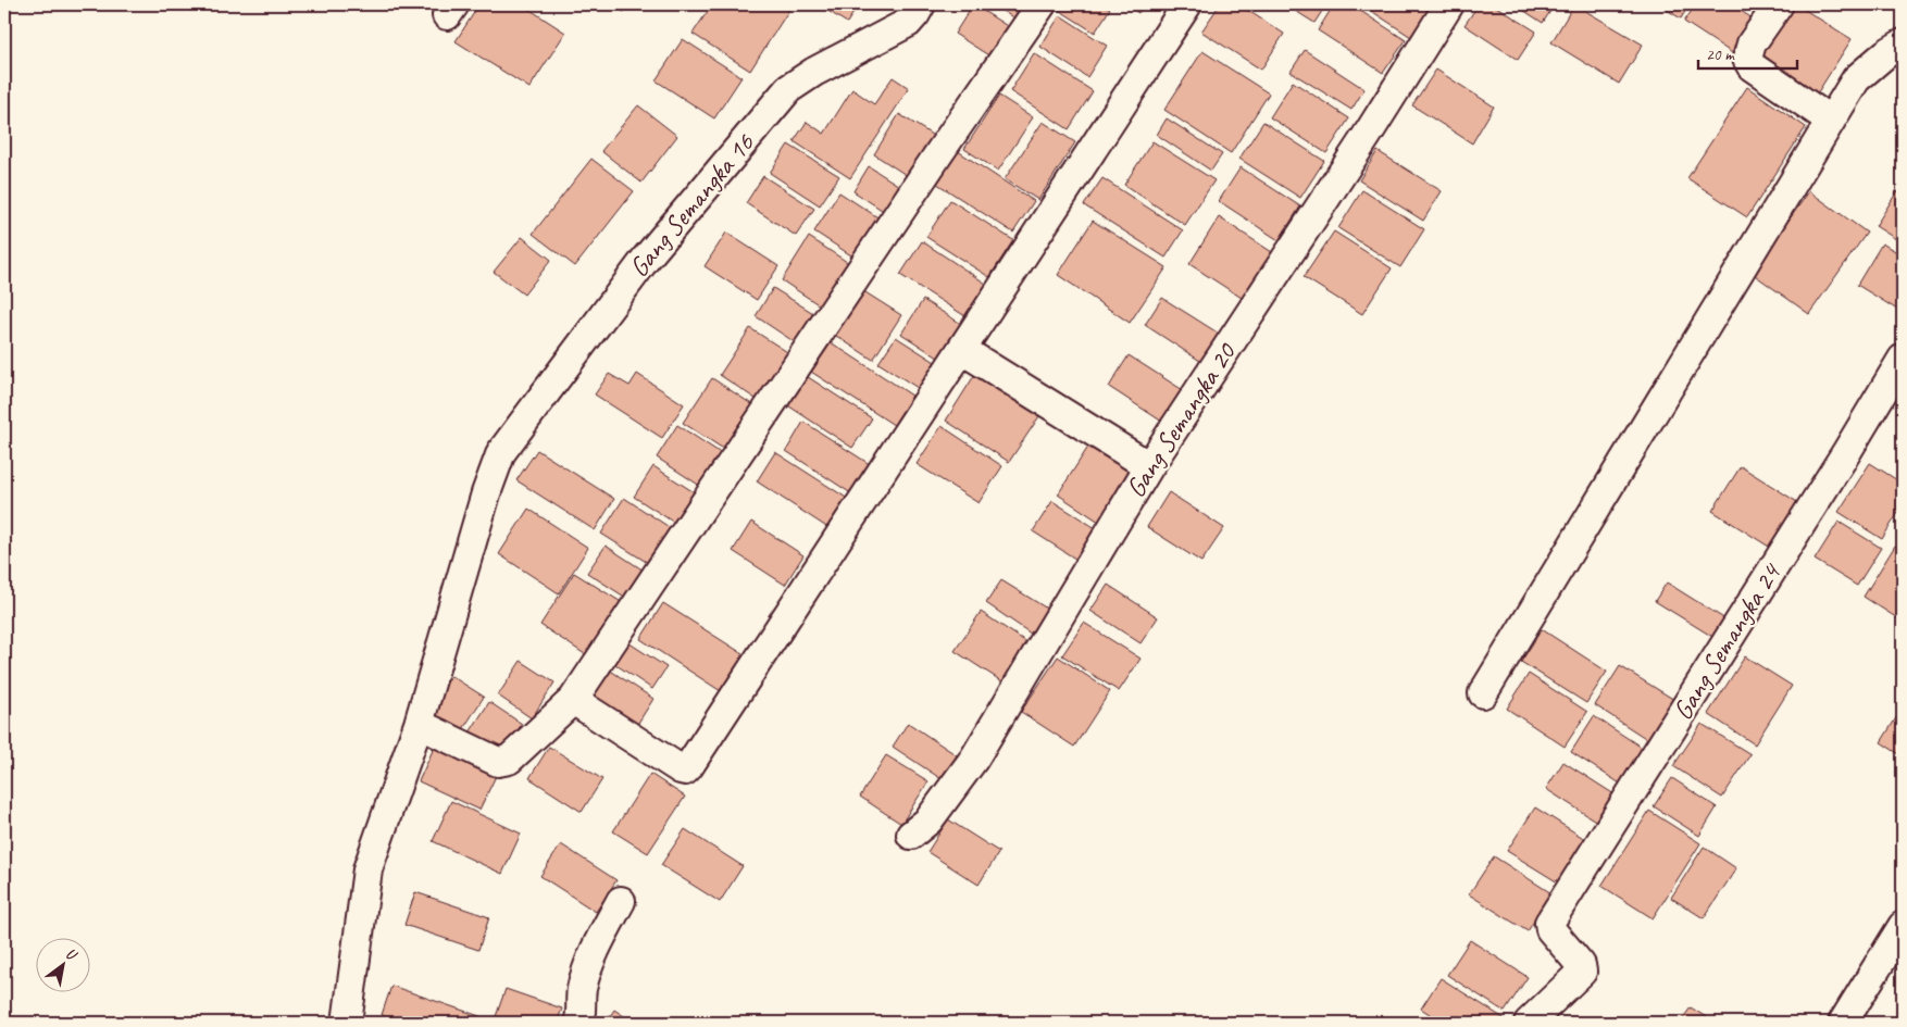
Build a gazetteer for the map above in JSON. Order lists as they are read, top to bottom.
{
  "streets": {
    "street": ["Gang Semangka 16", "Gang Semangka 20", "Gang Semangka 24"]
  },
  "scale_bar": "20 m",
  "north": "top right"
}
